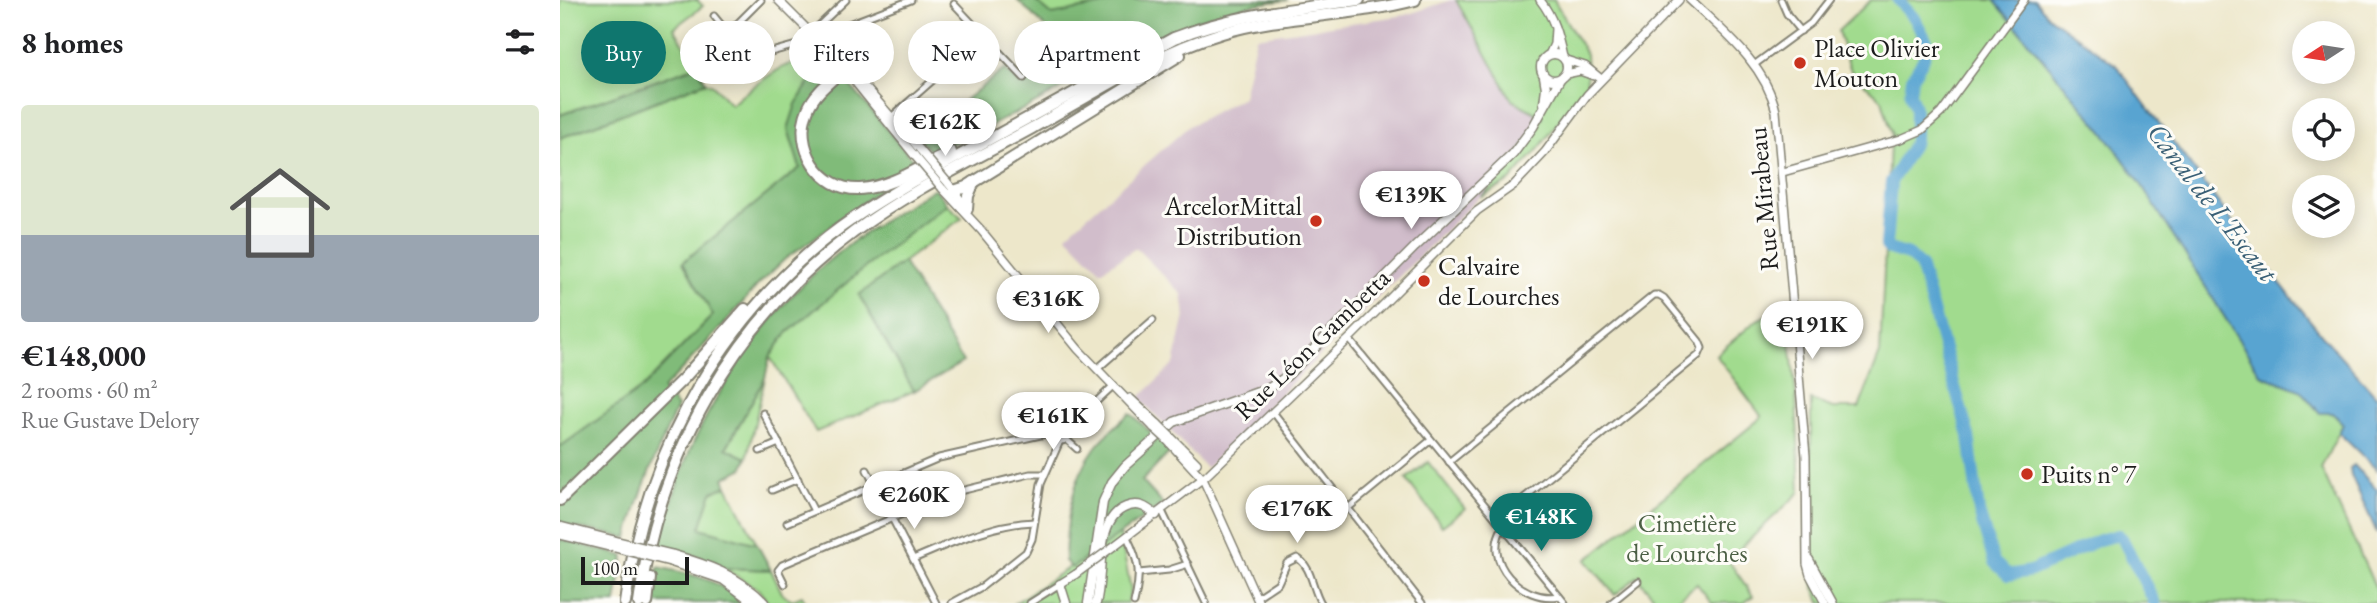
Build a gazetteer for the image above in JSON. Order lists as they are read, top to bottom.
{
  "streets": {
    "street": ["Rue Mirabeau", "Rue Léon Gambetta"]
  },
  "water": ["Canal de L'Escaut"],
  "parks": ["Cimetière de Lourches"],
  "places": [
    "Place Olivier Mouton",
    "ArcelorMittal Distribution",
    "Calvaire de Lourches",
    "Puits n° 7"
  ],
  "scale_bar": "100 m",
  "north": "left",
  "page": {
    "heading": "8 homes",
    "chip": [
      "Buy",
      "Rent",
      "Filters",
      "New",
      "Apartment"
    ],
    "list": [
      {
        "name": "€148,000",
        "note": "2 rooms · 60 m² · Rue Gustave Delory"
      }
    ],
    "price": [
      "€162K",
      "€139K",
      "€316K",
      "€191K",
      "€161K",
      "€260K",
      "€176K",
      "€148K"
    ],
    "scale": "100 m"
  }
}
